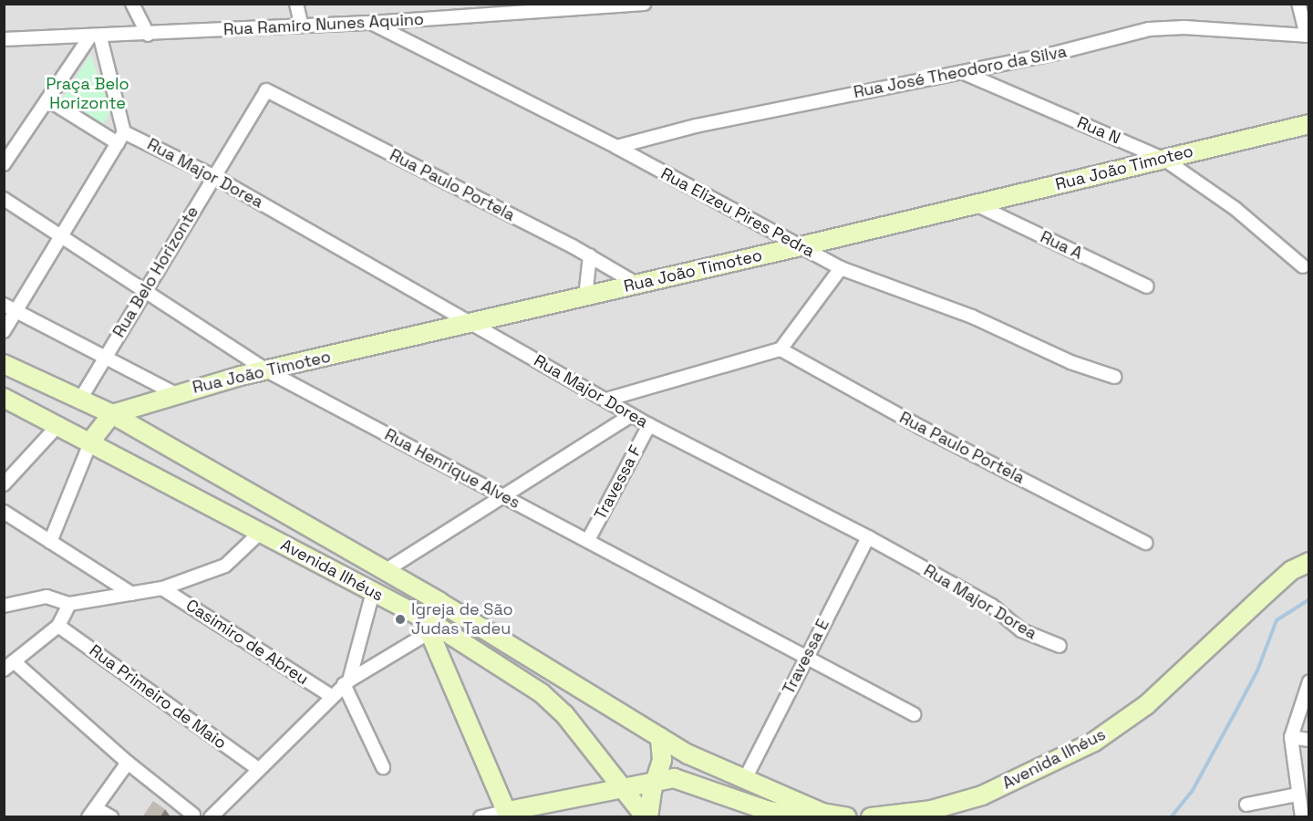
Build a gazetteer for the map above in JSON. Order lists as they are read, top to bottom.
{
  "streets": {
    "main road": ["Rua João Timoteo", "Avenida Ilhéus"],
    "street": [
      "Rua Ramiro Nunes Aquino",
      "Rua José Theodoro da Silva",
      "Rua N",
      "Rua Major Dorea",
      "Rua Paulo Portela",
      "Rua Elizeu Pires Pedra",
      "Rua A",
      "Rua Belo Horizonte",
      "Rua Henrique Alves",
      "Travessa F",
      "Casimiro de Abreu",
      "Travessa E",
      "Rua Primeiro de Maio"
    ]
  },
  "crossings": [
    ["Rua Ramiro Nunes Aquino", "Rua Elizeu Pires Pedra"],
    ["Rua José Theodoro da Silva", "Rua N"],
    ["Rua José Theodoro da Silva", "Rua Elizeu Pires Pedra"],
    ["Rua N", "Rua João Timoteo"],
    ["Rua João Timoteo", "Rua Major Dorea"],
    ["Rua João Timoteo", "Rua Paulo Portela"],
    ["Rua João Timoteo", "Rua Elizeu Pires Pedra"],
    ["Rua João Timoteo", "Rua A"],
    ["Rua João Timoteo", "Rua Henrique Alves"],
    ["Rua João Timoteo", "Avenida Ilhéus"],
    ["Rua Major Dorea", "Rua Belo Horizonte"],
    ["Rua Major Dorea", "Travessa F"],
    ["Rua Major Dorea", "Travessa E"],
    ["Rua Paulo Portela", "Rua Belo Horizonte"],
    ["Rua Belo Horizonte", "Rua Henrique Alves"],
    ["Rua Belo Horizonte", "Avenida Ilhéus"],
    ["Rua Henrique Alves", "Travessa F"],
    ["Rua Henrique Alves", "Travessa E"],
    ["Avenida Ilhéus", "Travessa E"]
  ],
  "parks": ["Praça Belo Horizonte"],
  "places": ["Igreja de São Judas Tadeu"]
}
